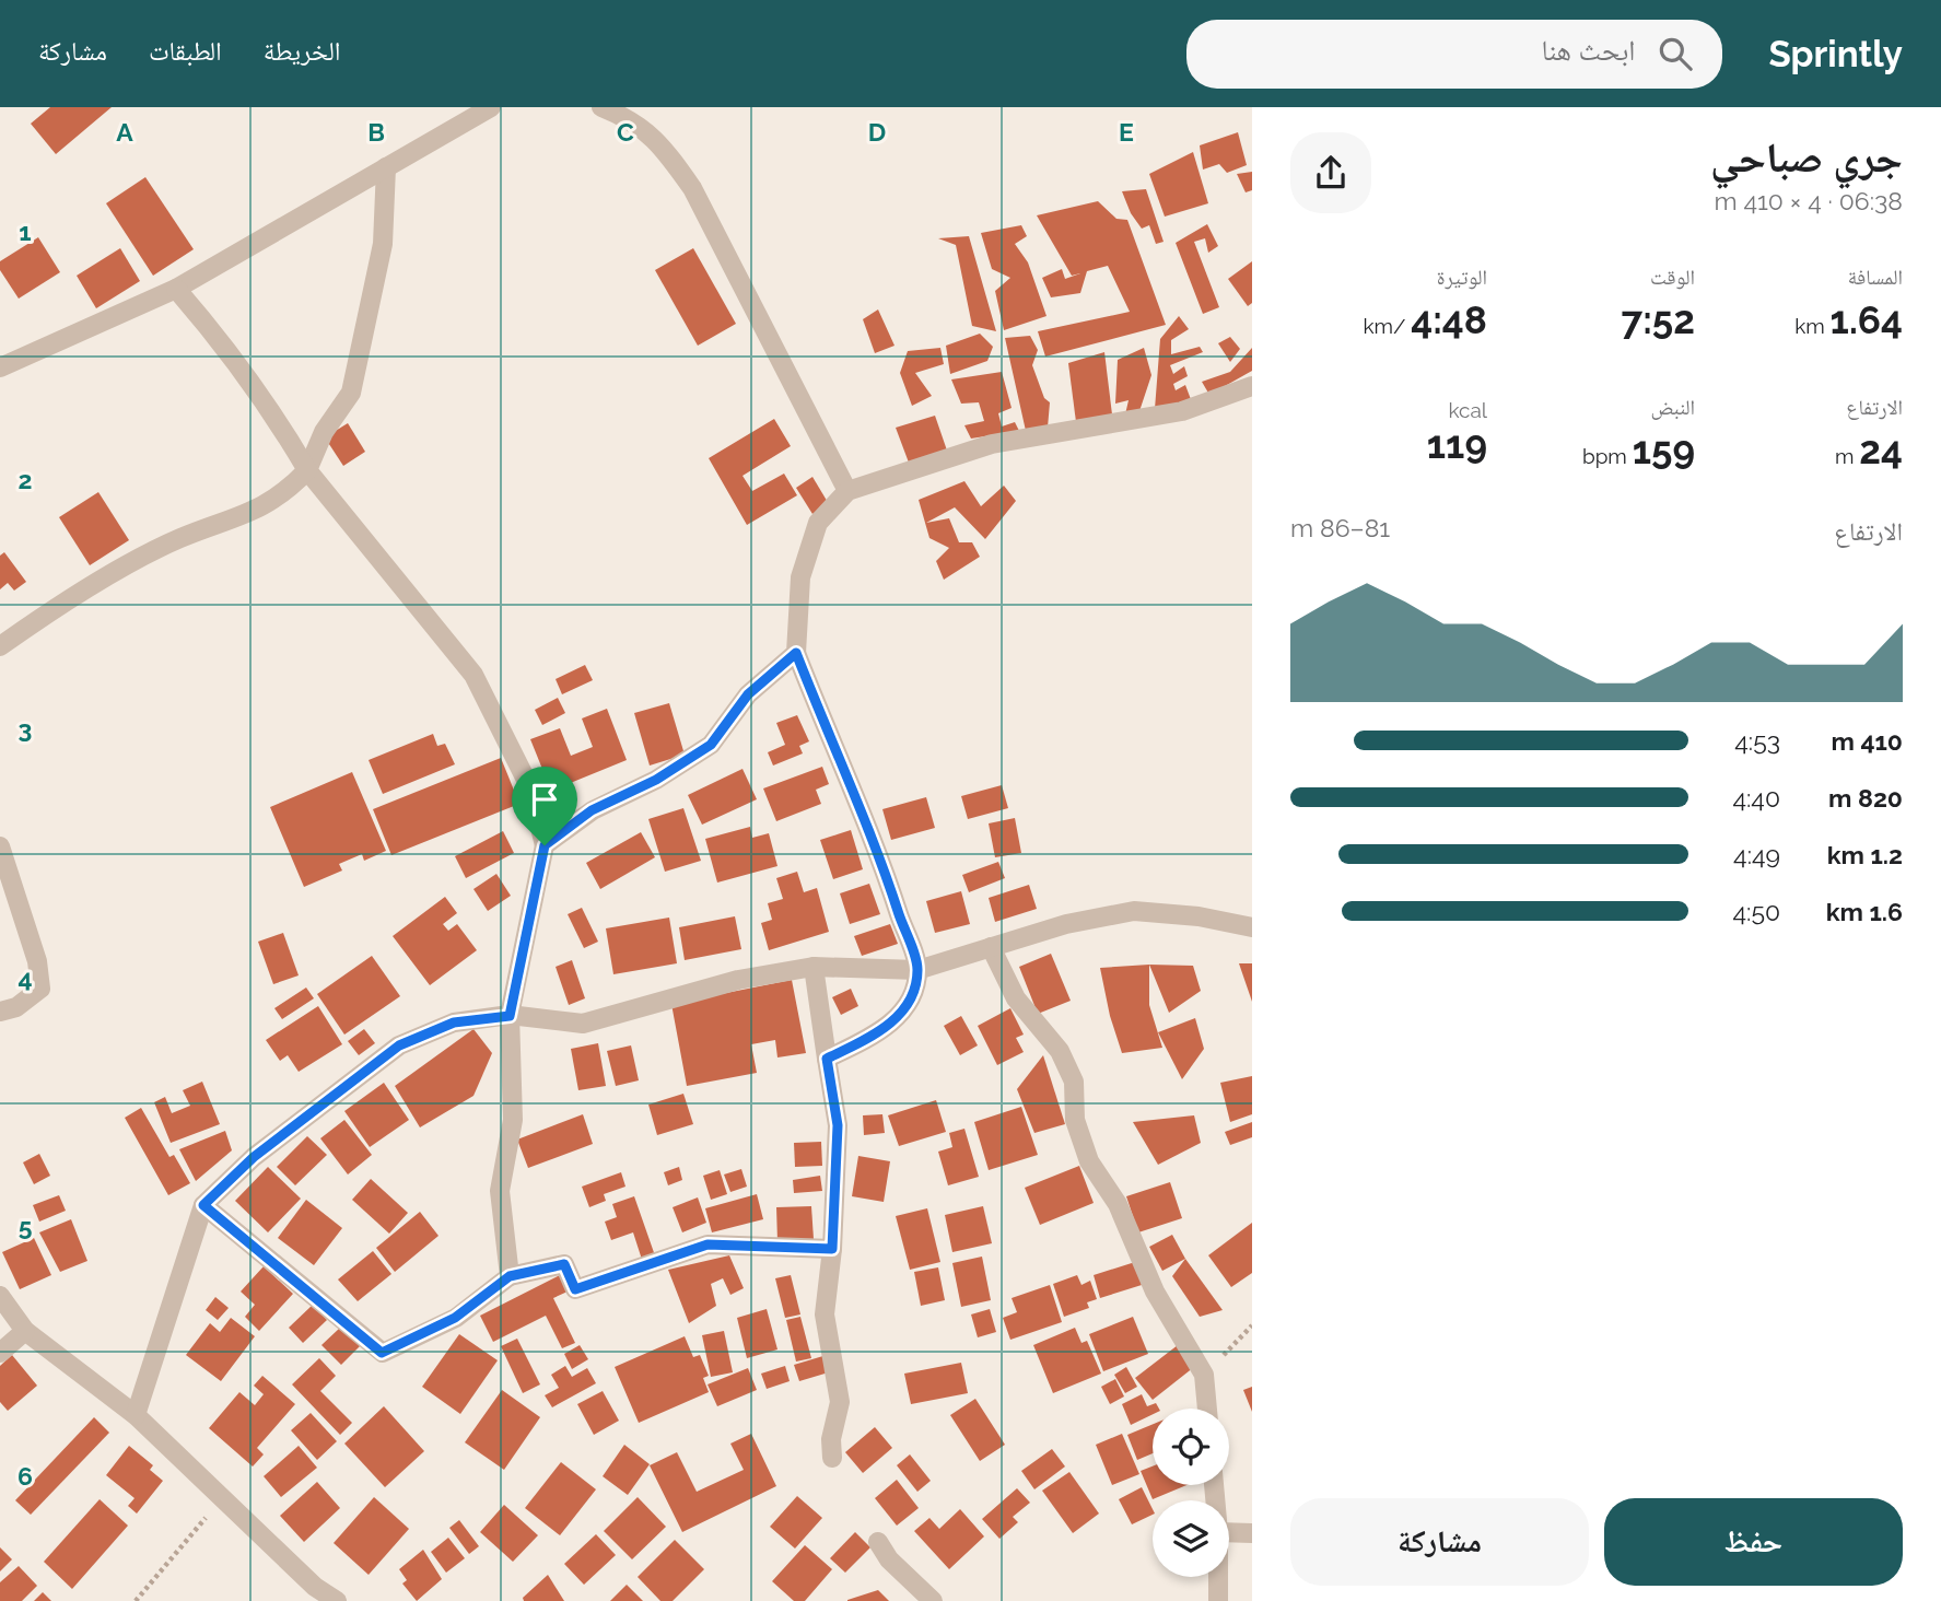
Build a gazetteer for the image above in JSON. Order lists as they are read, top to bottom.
{
  "page": {
    "header": "Sprintly",
    "search": "ابحث هنا",
    "nav": ["الخريطة", "الطبقات", "مشاركة"],
    "heading": ["جري صباحي", "06:38 · 4 × 410 m"],
    "stats": [
      ["المسافة", "1.64 km"],
      ["الوقت", "7:52"],
      ["الوتيرة", "4:48 /km"],
      ["الارتفاع", "24 m"],
      ["النبض", "159 bpm"],
      ["kcal", "119"]
    ],
    "chart": ["الارتفاع", "81–86 m"],
    "list": [
      {
        "name": "410 m",
        "note": "4:53"
      },
      {
        "name": "820 m",
        "note": "4:40"
      },
      {
        "name": "1.2 km",
        "note": "4:49"
      },
      {
        "name": "1.6 km",
        "note": "4:50"
      }
    ],
    "buttons": ["حفظ", "مشاركة"]
  },
  "grid": {
    "columns": [
      "A",
      "B",
      "C",
      "D",
      "E"
    ],
    "rows": [
      "1",
      "2",
      "3",
      "4",
      "5",
      "6"
    ]
  }
}
